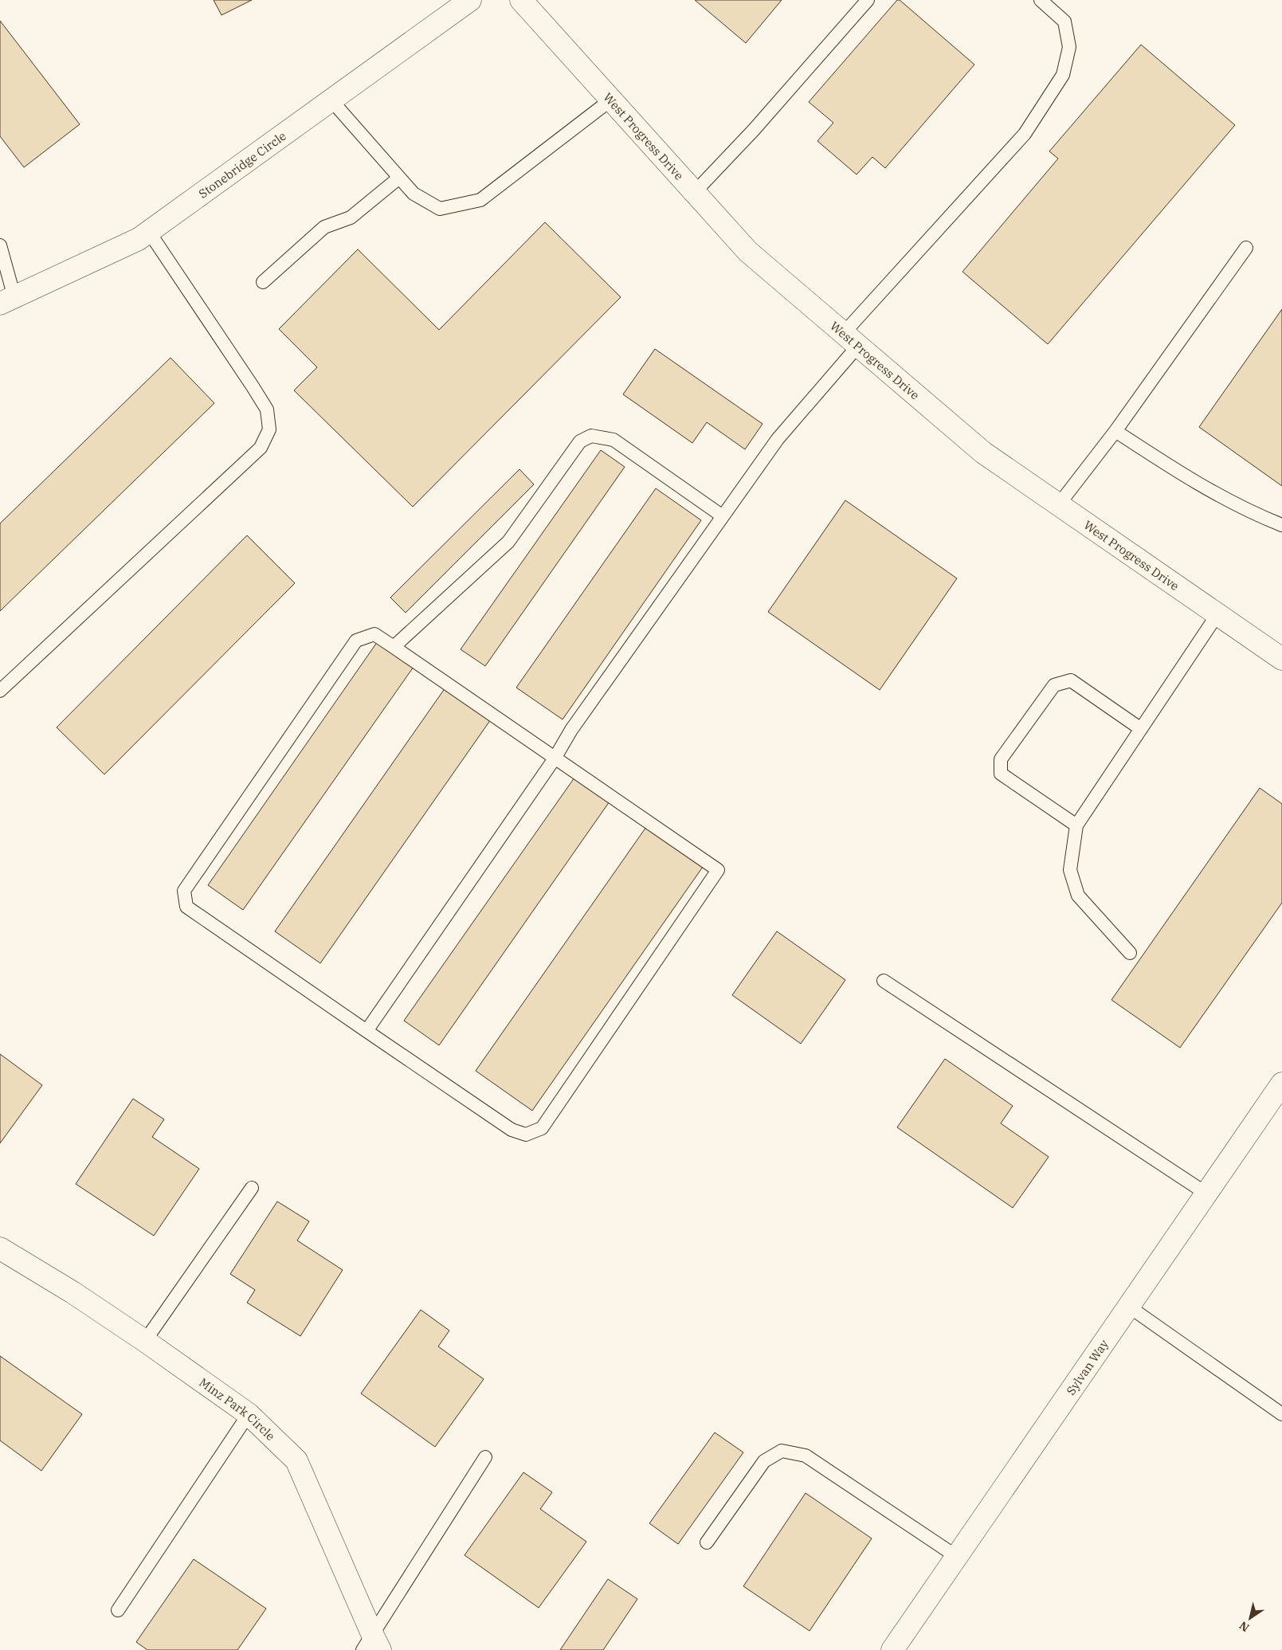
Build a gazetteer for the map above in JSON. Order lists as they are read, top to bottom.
{
  "streets": {
    "street": [
      "West Progress Drive",
      "Stonebridge Circle",
      "Sylvan Way",
      "Minz Park Circle"
    ]
  },
  "north": "bottom left"
}
